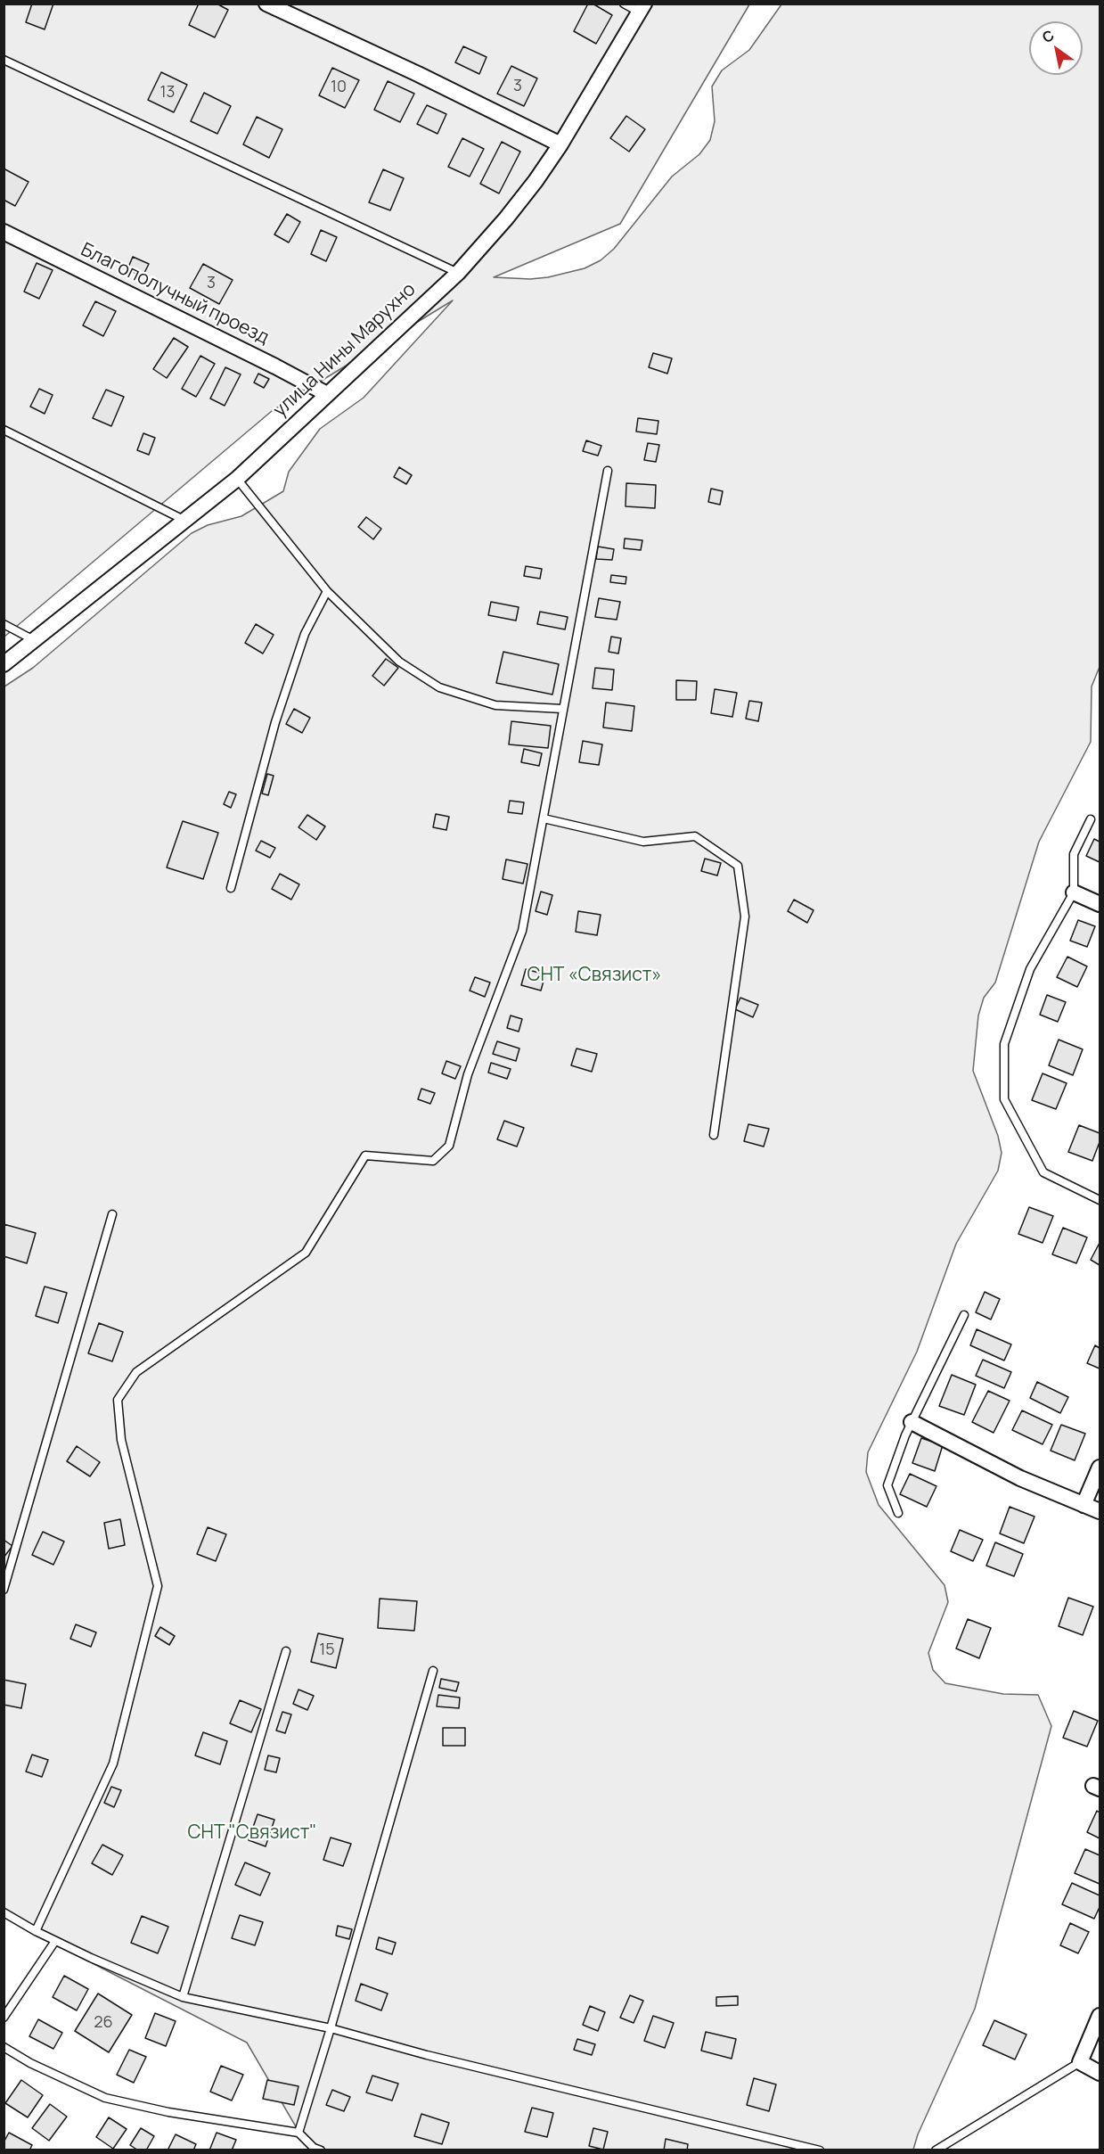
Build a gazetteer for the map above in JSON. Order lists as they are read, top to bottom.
{
  "streets": {
    "street": ["Благополучный проезд", "улица Нины Марухно"]
  },
  "crossings": [
    ["Благополучный проезд", "улица Нины Марухно"]
  ],
  "parks": ["СНТ «Связист»", "СНТ \"Связист\""],
  "house_numbers": [
    "3",
    "10",
    "13",
    "3",
    "15",
    "26"
  ],
  "north": "top left"
}
